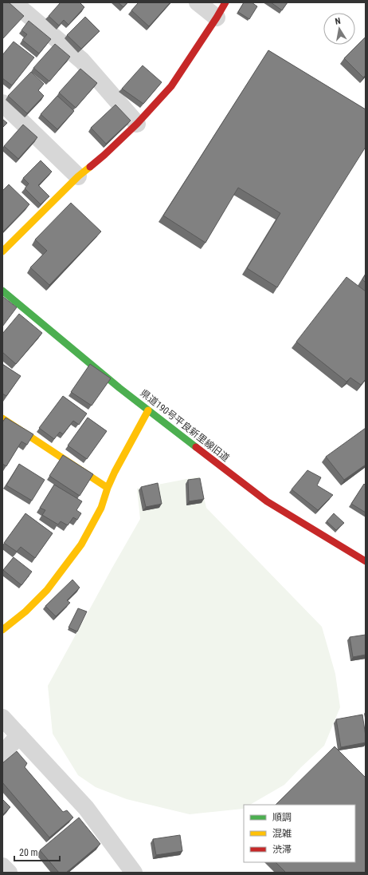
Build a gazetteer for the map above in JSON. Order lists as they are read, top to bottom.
{
  "streets": {
    "street": ["県道190号平良新里線旧道"]
  },
  "legend": ["順調", "混雑", "渋滞"],
  "scale_bar": "20 m",
  "north": "top"
}
